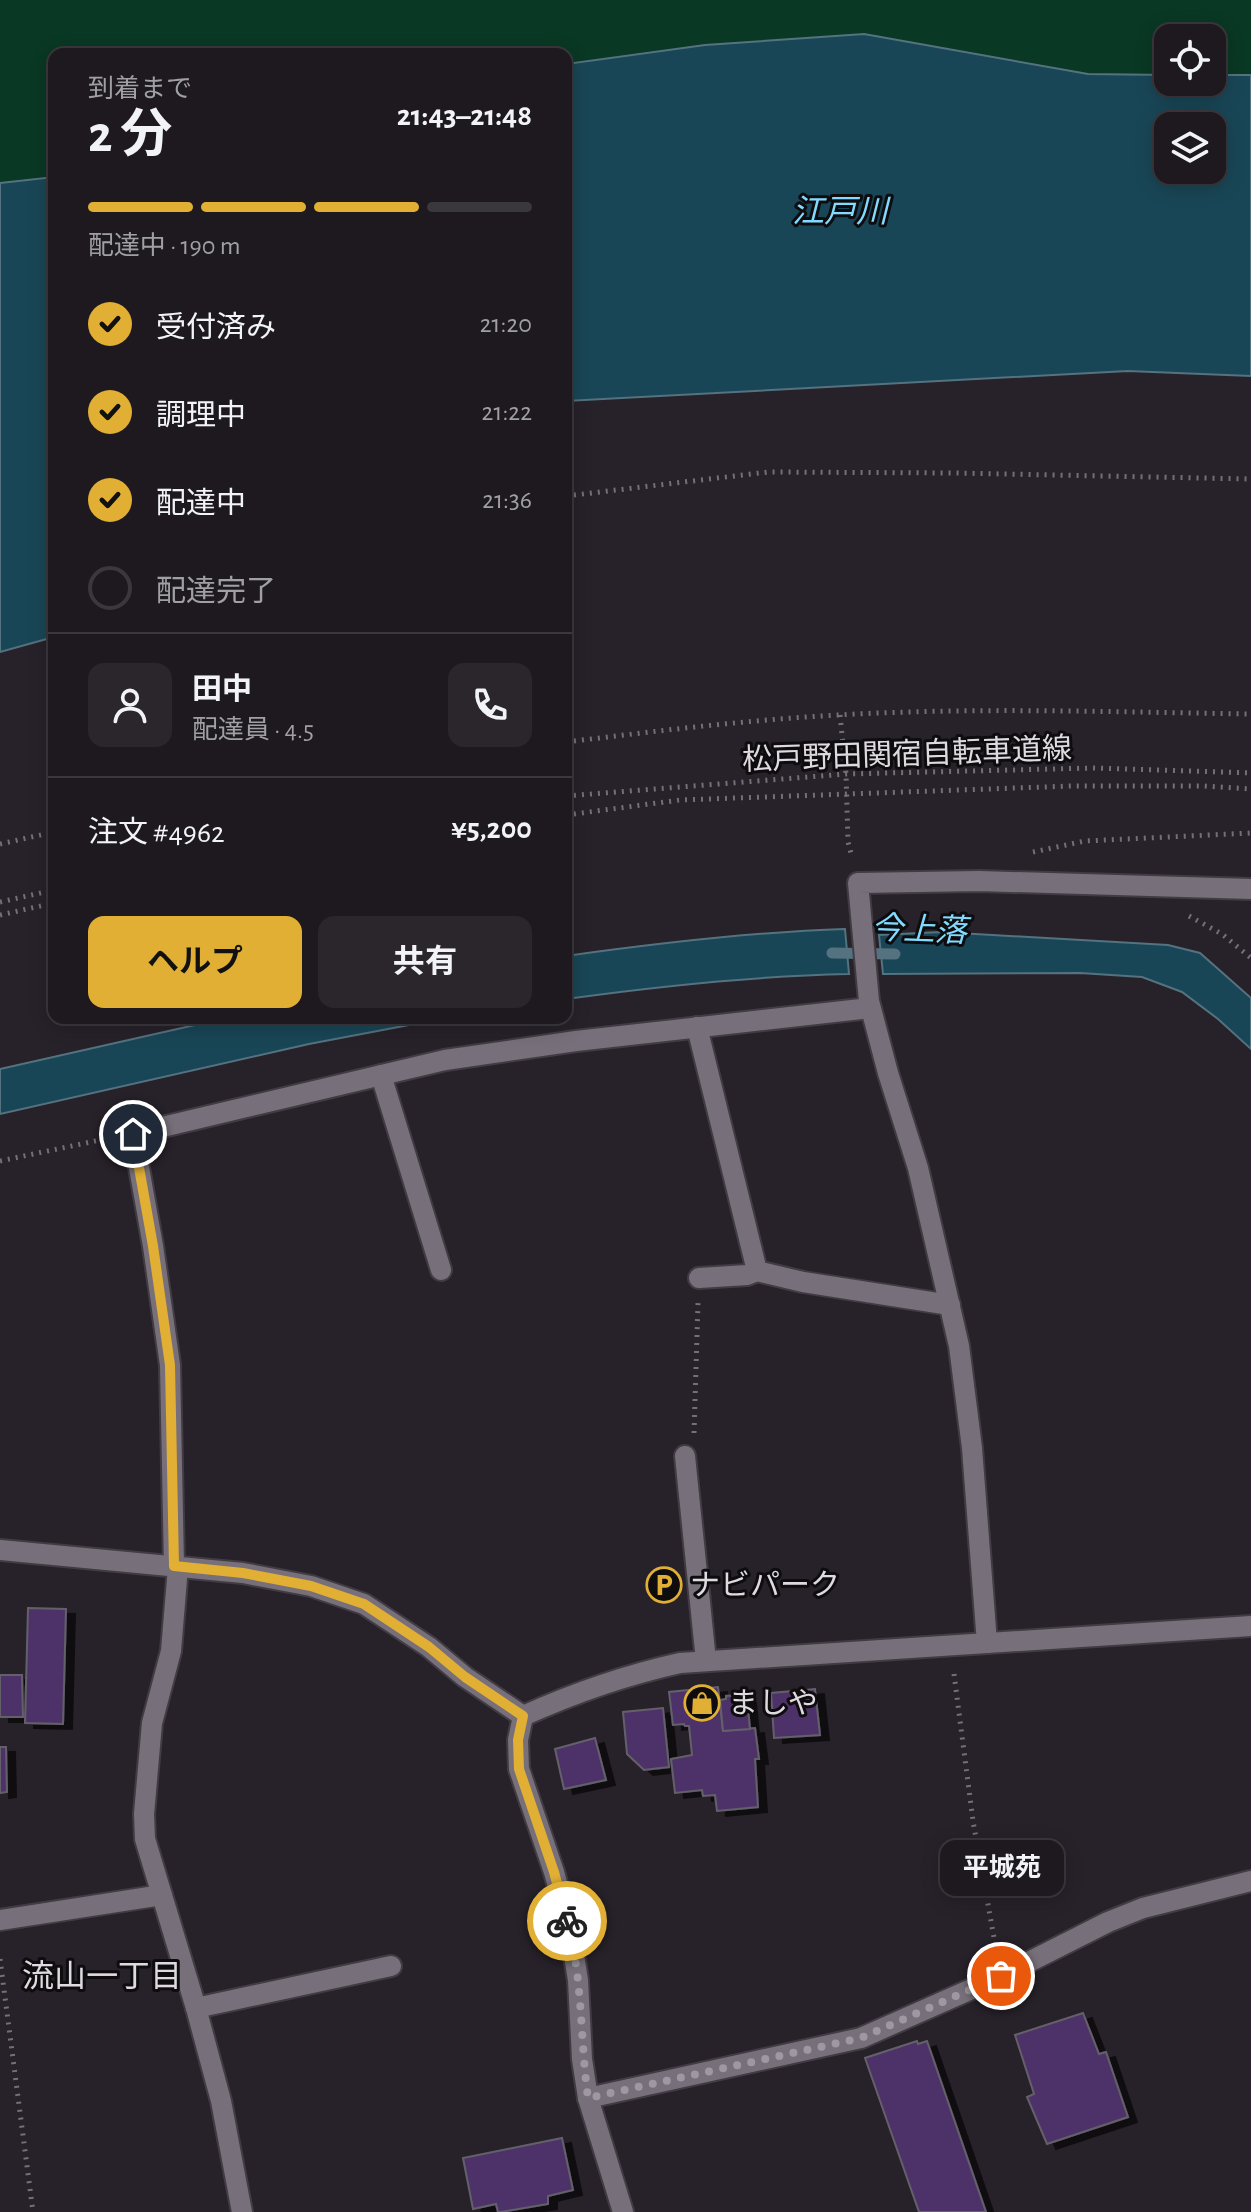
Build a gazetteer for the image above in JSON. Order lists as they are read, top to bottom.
{
  "streets": {
    "path": ["松戸野田関宿自転車道線"]
  },
  "districts": ["流山一丁目"],
  "water": ["江戸川", "今上落"],
  "places": {
    "parking": ["ナビパーク"],
    "shop": ["ましや"],
    "other": ["平城苑"]
  },
  "page": {
    "heading": ["2 分", "到着まで", "21:43–21:48"],
    "panel": [
      "田中",
      "配達員 · 4.5",
      "注文 #4962",
      "¥5,200"
    ],
    "bar": "配達中 · 190 m",
    "list": [
      ["受付済み", "21:20"],
      ["調理中", "21:22"],
      ["配達中", "21:36"],
      "配達完了"
    ],
    "buttons": ["ヘルプ", "共有"],
    "bubble": "平城苑"
  }
}
